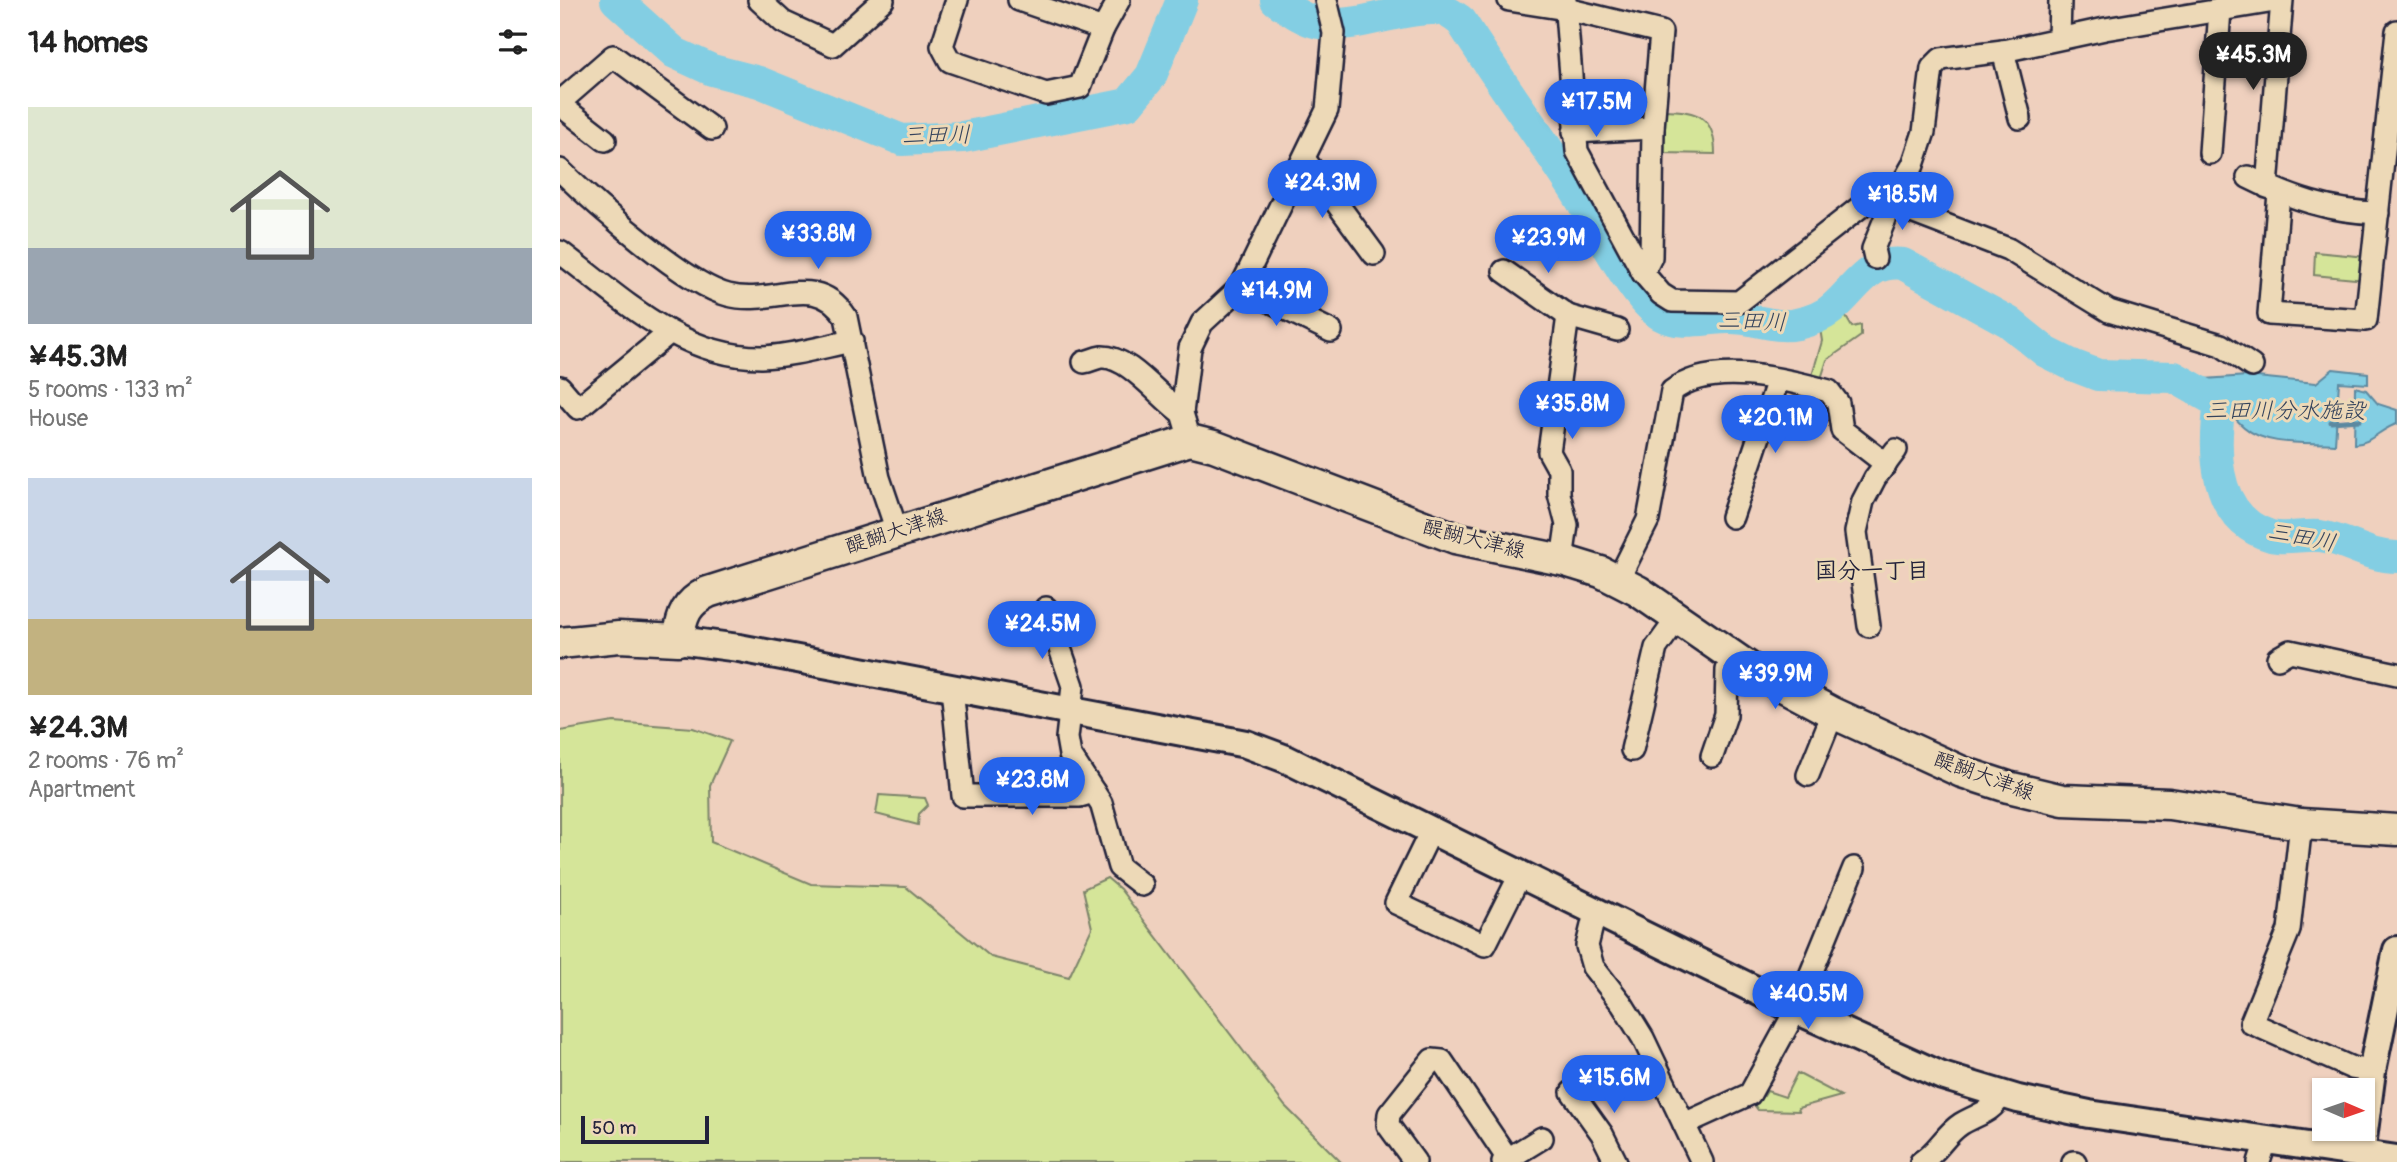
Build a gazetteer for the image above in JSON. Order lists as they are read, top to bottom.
{
  "streets": {
    "main road": ["醍醐大津線"]
  },
  "districts": ["国分一丁目"],
  "water": ["三田川", "三田川分水施設"],
  "scale_bar": "50 m",
  "north": "right",
  "page": {
    "heading": "14 homes",
    "price": [
      "¥45.3M",
      "¥17.5M",
      "¥24.3M",
      "¥18.5M",
      "¥33.8M",
      "¥23.9M",
      "¥14.9M",
      "¥35.8M",
      "¥20.1M",
      "¥24.5M",
      "¥39.9M",
      "¥23.8M",
      "¥40.5M",
      "¥15.6M"
    ],
    "list": [
      {
        "name": "¥45.3M",
        "note": "5 rooms · 133 m² · House"
      },
      {
        "name": "¥24.3M",
        "note": "2 rooms · 76 m² · Apartment"
      }
    ],
    "scale": "50 m"
  }
}
